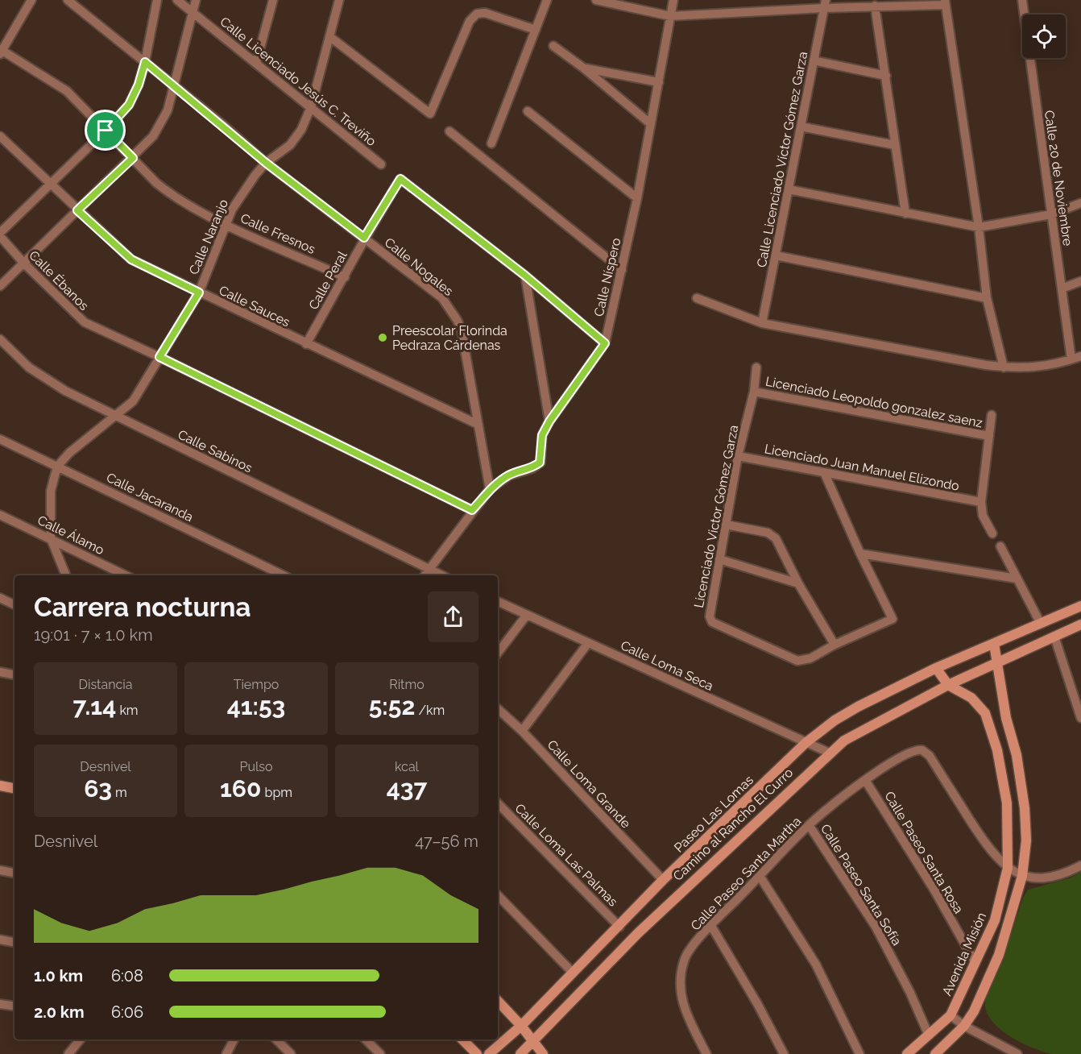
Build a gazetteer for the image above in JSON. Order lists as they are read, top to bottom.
{
  "streets": {
    "street": [
      "Calle Licenciado Jesús C. Treviño",
      "Calle Licenciado Víctor Gómez Garza",
      "Calle 20 de Noviembre",
      "Calle Fresnos",
      "Calle Naranjo",
      "Calle Nogales",
      "Calle Níspero",
      "Calle Ébanos",
      "Calle Peral",
      "Calle Sauces",
      "Licenciado Leopoldo gonzalez saenz",
      "Calle Sabinos",
      "Licenciado Juan Manuel Elizondo",
      "Calle Jacaranda",
      "Licenciado Victor Gómez Garza",
      "Calle Álamo",
      "Calle Loma Seca",
      "Calle Loma Grande",
      "Paseo Las Lomas",
      "Camino al Rancho El Curro",
      "Calle Paseo Santa Rosa",
      "Calle Loma Las Palmas",
      "Calle Paseo Santa Martha",
      "Calle Paseo Santa Sofía",
      "Avenida Misión"
    ]
  },
  "crossings": [
    ["Calle Licenciado Jesús C. Treviño", "Calle Naranjo"],
    ["Calle Fresnos", "Calle Naranjo"],
    ["Calle Fresnos", "Calle Peral"],
    ["Calle Naranjo", "Calle Nogales"],
    ["Calle Naranjo", "Calle Ébanos"],
    ["Calle Naranjo", "Calle Sauces"],
    ["Calle Naranjo", "Calle Sabinos"],
    ["Calle Naranjo", "Calle Jacaranda"],
    ["Calle Naranjo", "Calle Álamo"],
    ["Calle Nogales", "Calle Níspero"],
    ["Calle Nogales", "Calle Peral"],
    ["Calle Nogales", "Calle Sauces"],
    ["Calle Níspero", "Calle Ébanos"],
    ["Calle Níspero", "Calle Sabinos"],
    ["Calle Peral", "Calle Sauces"],
    ["Licenciado Leopoldo gonzalez saenz", "Licenciado Victor Gómez Garza"],
    ["Licenciado Juan Manuel Elizondo", "Licenciado Victor Gómez Garza"],
    ["Calle Loma Seca", "Paseo Las Lomas"],
    ["Calle Loma Seca", "Camino al Rancho El Curro"],
    ["Calle Loma Grande", "Paseo Las Lomas"],
    ["Paseo Las Lomas", "Calle Loma Las Palmas"],
    ["Paseo Las Lomas", "Avenida Misión"],
    ["Camino al Rancho El Curro", "Avenida Misión"],
    ["Calle Paseo Santa Rosa", "Calle Paseo Santa Martha"],
    ["Calle Paseo Santa Rosa", "Avenida Misión"],
    ["Calle Paseo Santa Martha", "Calle Paseo Santa Sofía"],
    ["Calle Paseo Santa Martha", "Avenida Misión"],
    ["Calle Paseo Santa Sofía", "Avenida Misión"]
  ],
  "places": ["Preescolar Florinda Pedraza Cárdenas"],
  "page": {
    "heading": ["Carrera nocturna", "19:01 · 7 × 1.0 km"],
    "stats": [
      ["Distancia", "7.14 km"],
      ["Tiempo", "41:53"],
      ["Ritmo", "5:52 /km"],
      ["Desnivel", "63 m"],
      ["Pulso", "160 bpm"],
      ["kcal", "437"]
    ],
    "chart": ["Desnivel", "47–56 m"],
    "list": [
      {
        "name": "1.0 km",
        "note": "6:08"
      },
      {
        "name": "2.0 km",
        "note": "6:06"
      }
    ]
  }
}
